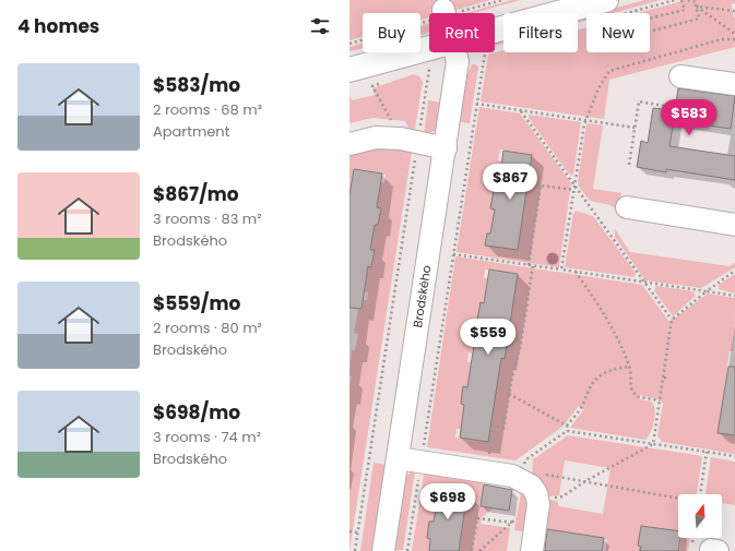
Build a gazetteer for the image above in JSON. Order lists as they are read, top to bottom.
{
  "streets": {
    "street": ["Brodského"]
  },
  "north": "top",
  "page": {
    "heading": "4 homes",
    "chip": [
      "Buy",
      "Rent",
      "Filters",
      "New"
    ],
    "list": [
      {
        "name": "$583/mo",
        "note": "2 rooms · 68 m² · Apartment"
      },
      {
        "name": "$867/mo",
        "note": "3 rooms · 83 m² · Brodského"
      },
      {
        "name": "$559/mo",
        "note": "2 rooms · 80 m² · Brodského"
      },
      {
        "name": "$698/mo",
        "note": "3 rooms · 74 m² · Brodského"
      }
    ],
    "price": [
      "$583",
      "$867",
      "$559",
      "$698"
    ]
  }
}
